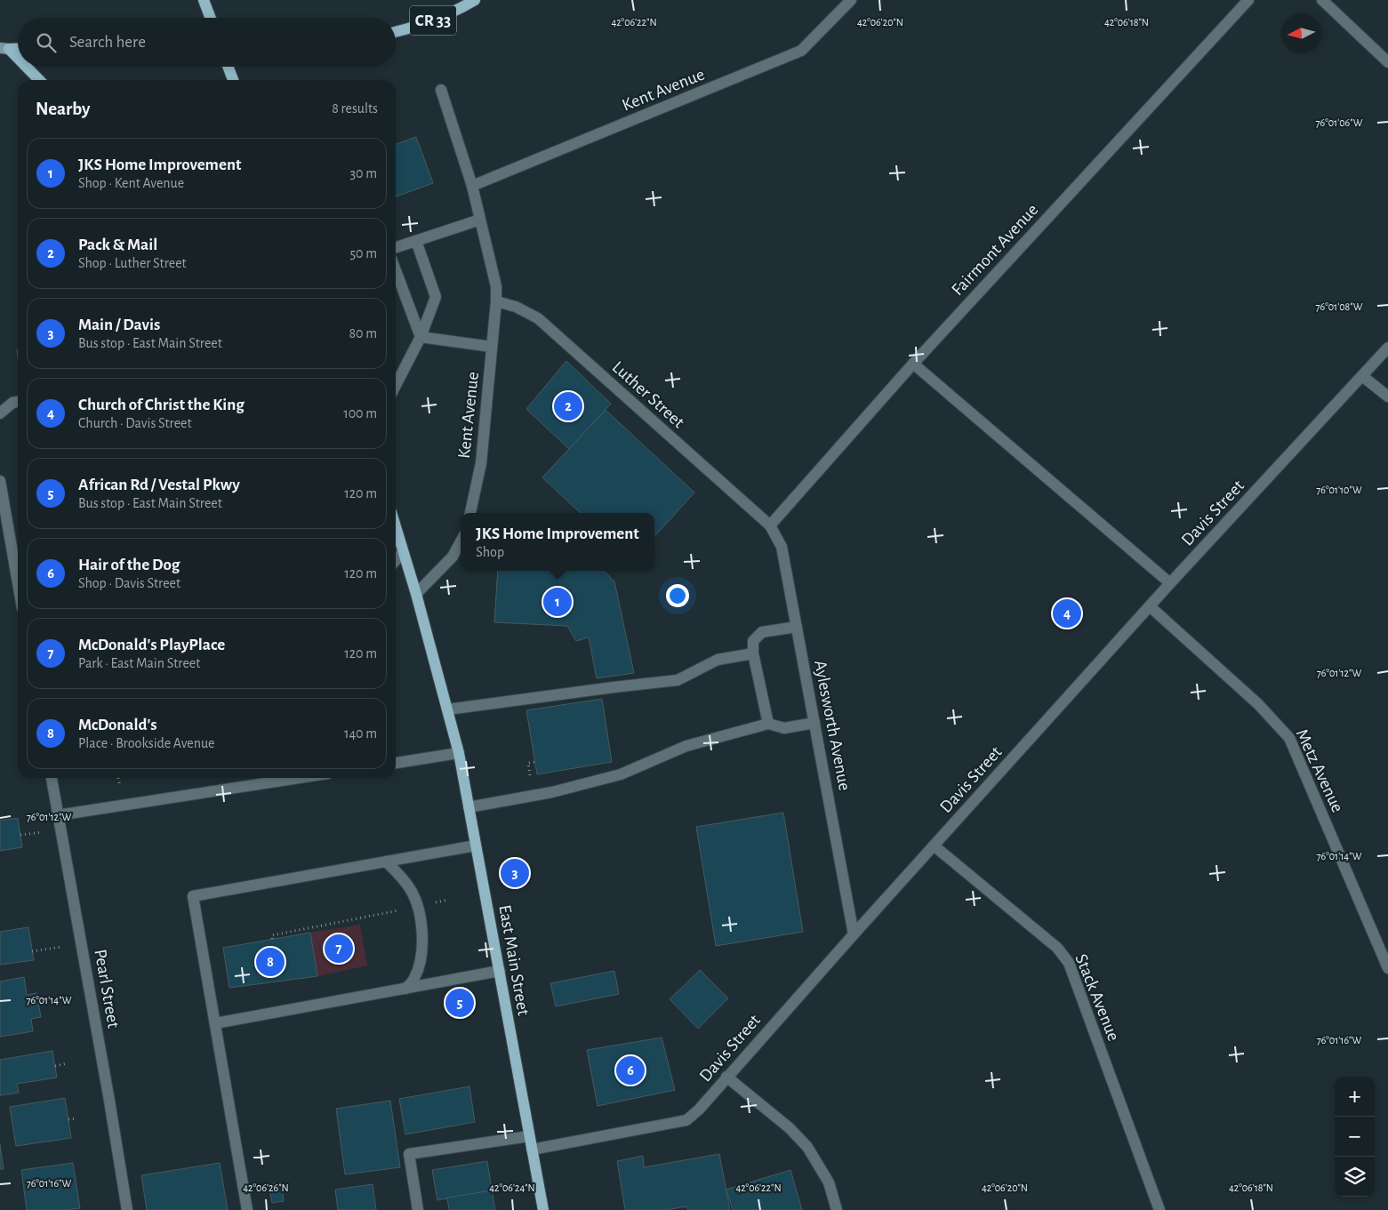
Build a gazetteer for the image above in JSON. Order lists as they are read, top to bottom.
{
  "streets": {
    "main road": ["CR 33", "East Main Street"],
    "street": [
      "Kent Avenue",
      "Fairmont Avenue",
      "Luther Street",
      "Davis Street",
      "Aylesworth Avenue",
      "Metz Avenue",
      "Pearl Street",
      "Stack Avenue"
    ]
  },
  "crossings": [
    ["Kent Avenue", "Luther Street"],
    ["Fairmont Avenue", "Luther Street"],
    ["Fairmont Avenue", "Aylesworth Avenue"],
    ["Luther Street", "Aylesworth Avenue"],
    ["Davis Street", "Aylesworth Avenue"],
    ["Davis Street", "Metz Avenue"],
    ["Davis Street", "East Main Street"],
    ["Davis Street", "Stack Avenue"]
  ],
  "north": "left",
  "page": {
    "search": "Search here",
    "heading": ["Nearby", "8 results"],
    "list": [
      {
        "mark": "1",
        "name": "JKS Home Improvement",
        "note": "Shop · Kent Avenue",
        "value": "30 m"
      },
      {
        "mark": "2",
        "name": "Pack & Mail",
        "note": "Shop · Luther Street",
        "value": "50 m"
      },
      {
        "mark": "3",
        "name": "Main / Davis",
        "note": "Bus stop · East Main Street",
        "value": "80 m"
      },
      {
        "mark": "4",
        "name": "Church of Christ the King",
        "note": "Church · Davis Street",
        "value": "100 m"
      },
      {
        "mark": "5",
        "name": "African Rd / Vestal Pkwy",
        "note": "Bus stop · East Main Street",
        "value": "120 m"
      },
      {
        "mark": "6",
        "name": "Hair of the Dog",
        "note": "Shop · Davis Street",
        "value": "120 m"
      },
      {
        "mark": "7",
        "name": "McDonald's PlayPlace",
        "note": "Park · East Main Street",
        "value": "120 m"
      },
      {
        "mark": "8",
        "name": "McDonald's",
        "note": "Place · Brookside Avenue",
        "value": "140 m"
      }
    ],
    "pins": [
      "2",
      "1",
      "4",
      "3",
      "7",
      "8",
      "5",
      "6"
    ],
    "popup": ["JKS Home Improvement", "Shop"],
    "map_buttons": ["+", "−"]
  },
  "coordinates": [
    "42°06'22\"N",
    "42°06'20\"N",
    "42°06'18\"N",
    "76°01'06\"W",
    "76°01'08\"W",
    "76°01'10\"W",
    "76°01'12\"W",
    "76°01'14\"W",
    "76°01'16\"W",
    "42°06'26\"N",
    "42°06'24\"N"
  ]
}
